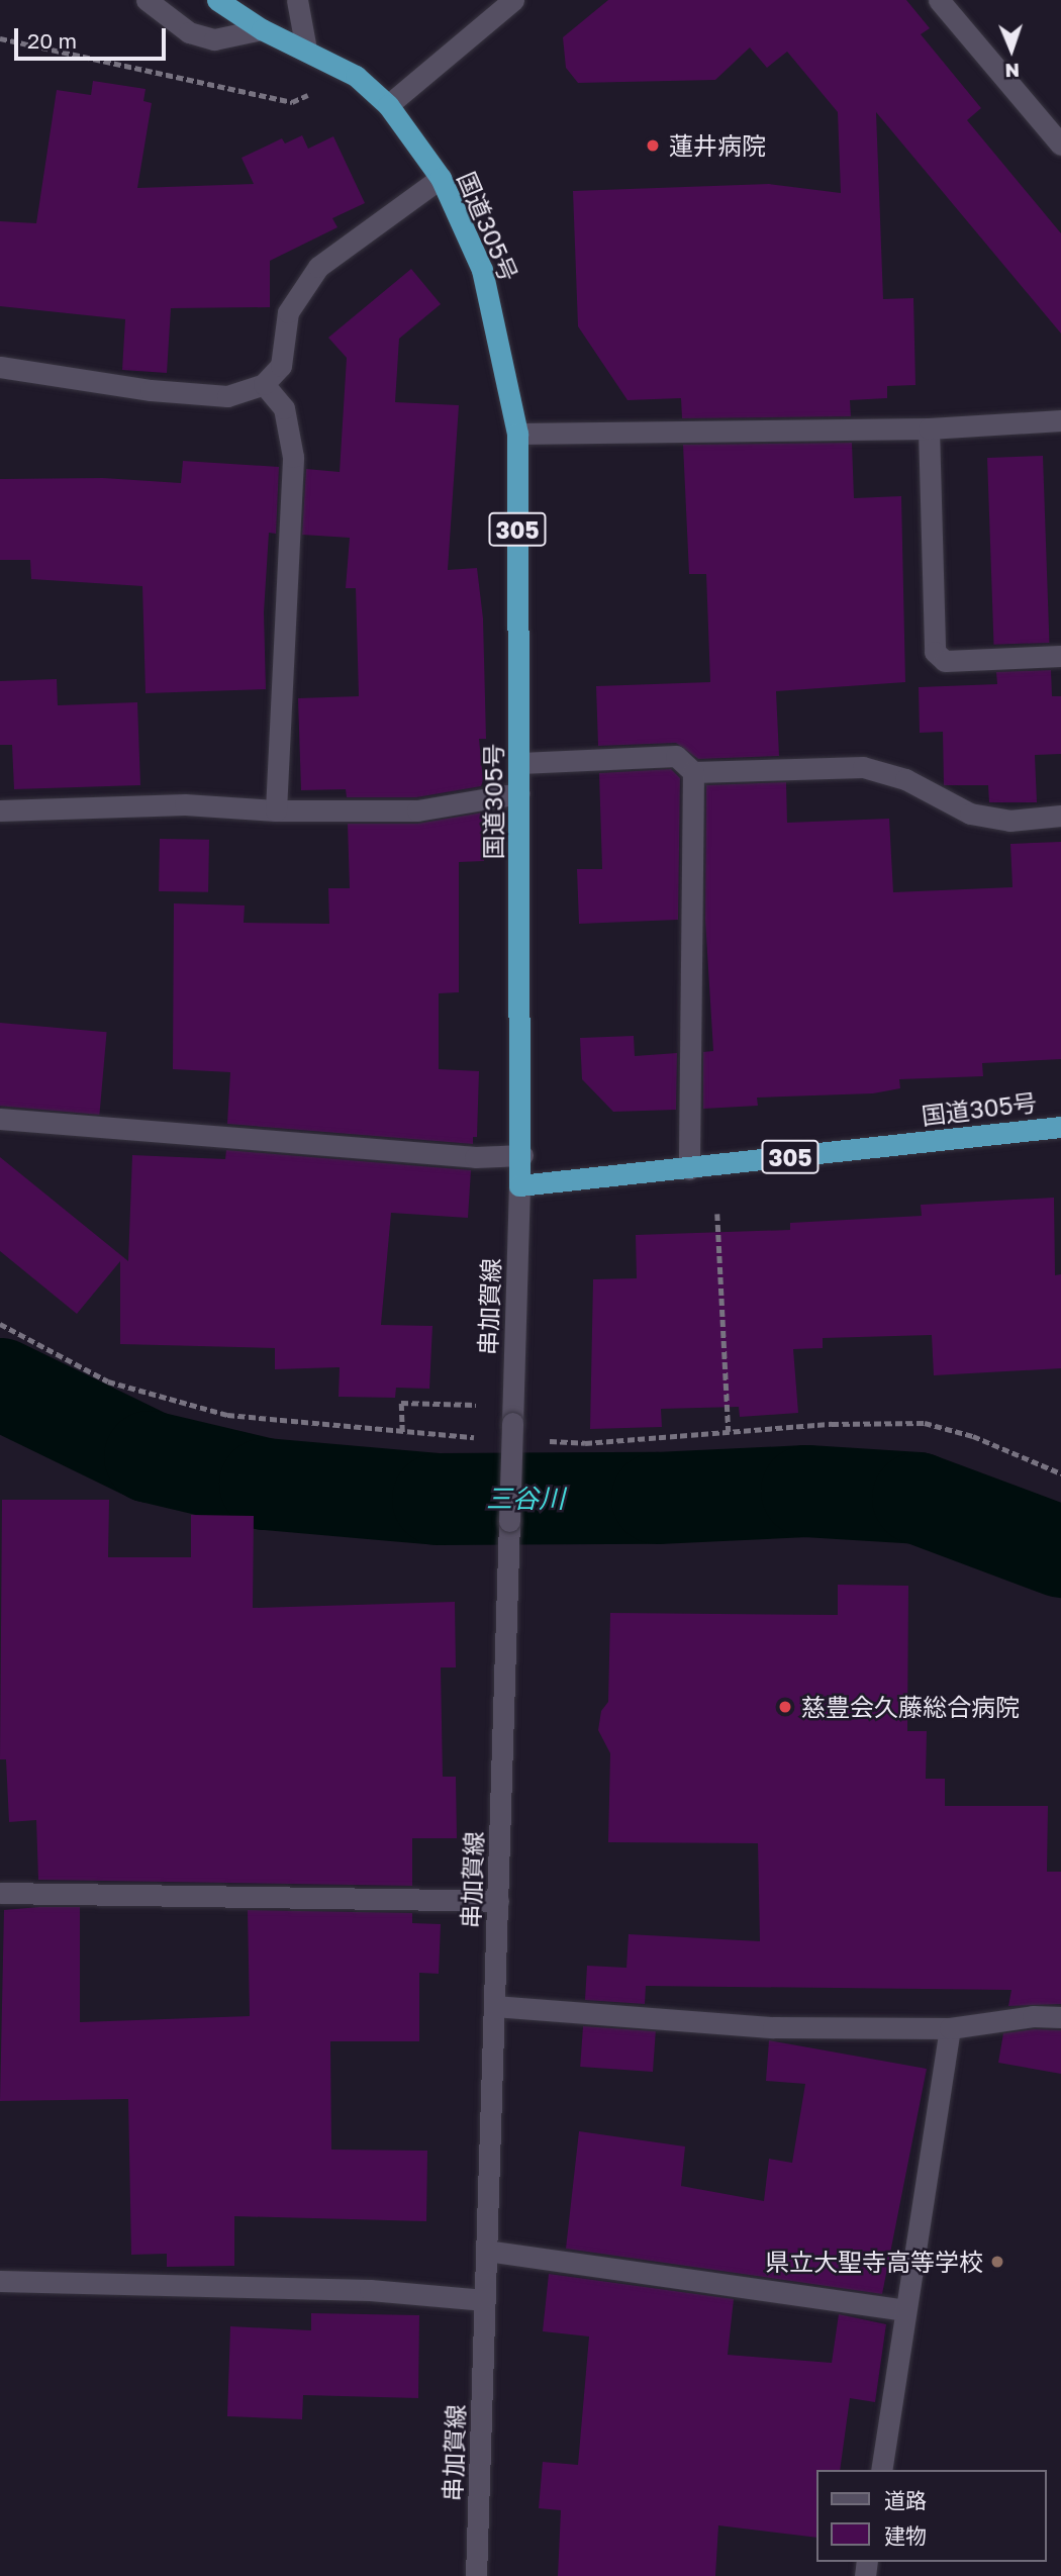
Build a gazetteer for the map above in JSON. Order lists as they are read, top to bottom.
{
  "streets": {
    "highway": ["国道305号", "305"],
    "street": ["串加賀線"]
  },
  "crossings": [
    ["国道305号", "串加賀線"]
  ],
  "water": ["三谷川"],
  "places": ["蓮井病院", "慈豊会久藤総合病院", "県立大聖寺高等学校"],
  "legend": ["道路", "建物"],
  "scale_bar": "20 m",
  "north": "bottom"
}
